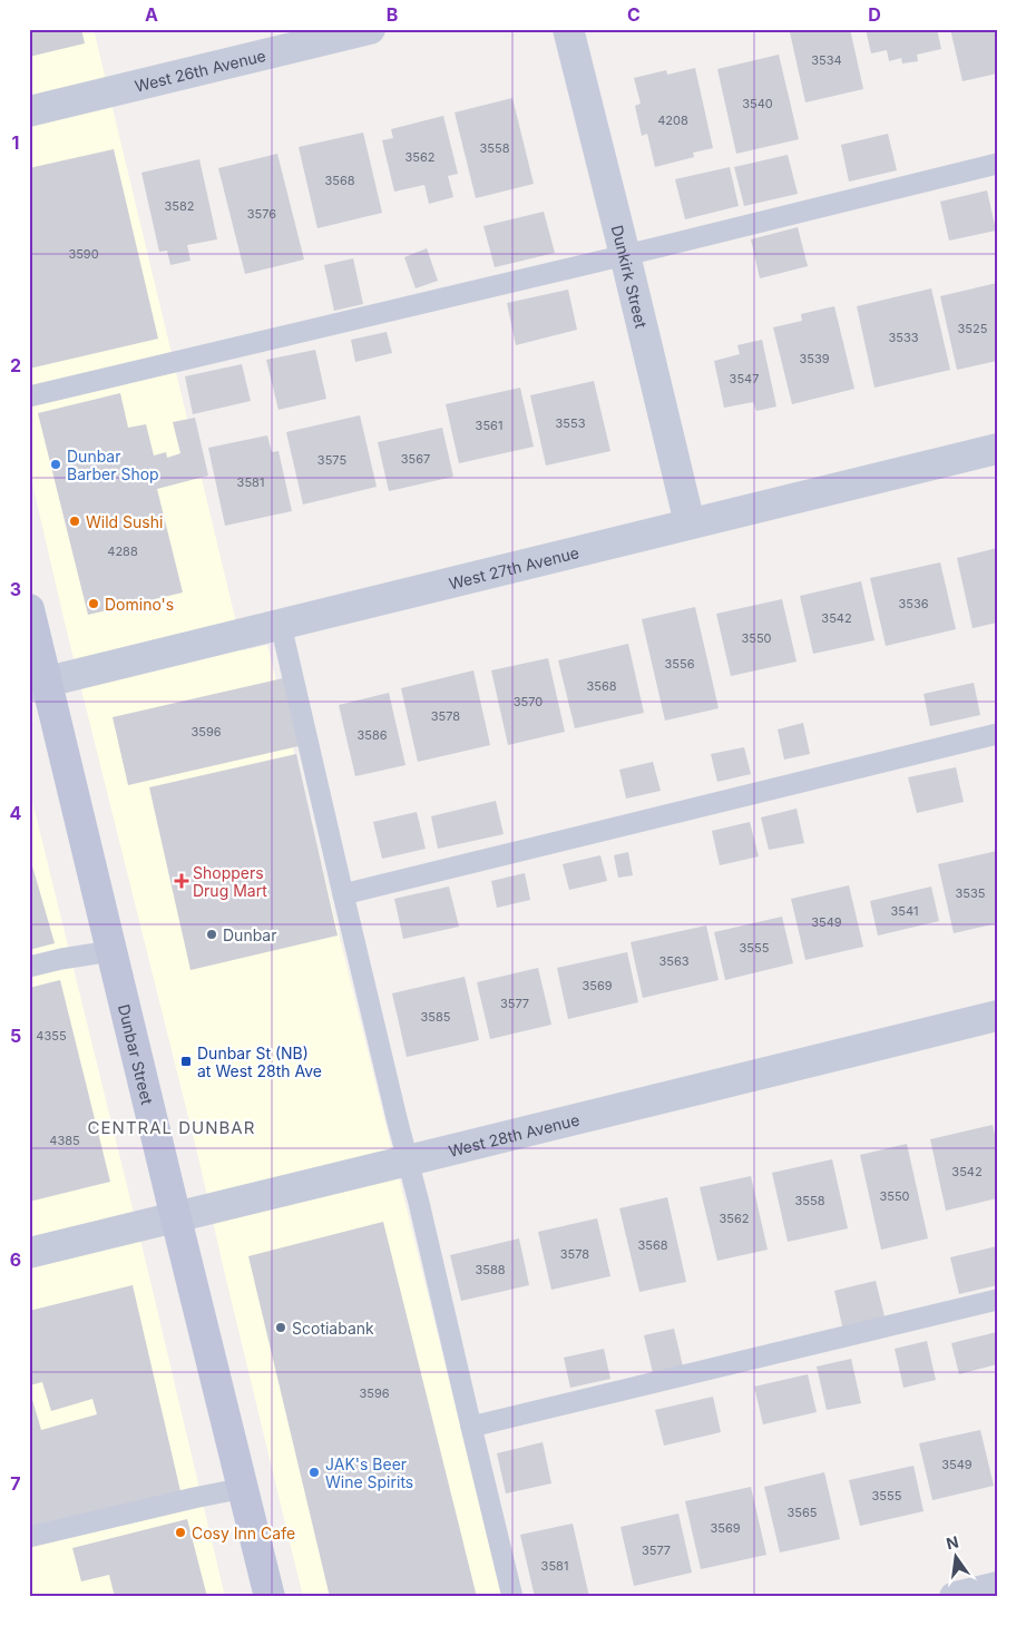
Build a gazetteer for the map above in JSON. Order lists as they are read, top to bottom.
{
  "streets": {
    "main road": ["Dunbar Street"],
    "street": [
      "West 26th Avenue",
      "Dunkirk Street",
      "West 27th Avenue",
      "West 28th Avenue"
    ]
  },
  "crossings": [
    ["Dunkirk Street", "West 27th Avenue"],
    ["West 27th Avenue", "Dunbar Street"],
    ["Dunbar Street", "West 28th Avenue"]
  ],
  "districts": ["CENTRAL DUNBAR"],
  "places": {
    "other": [
      "Dunbar Barber Shop",
      "Wild Sushi",
      "Domino's",
      "Dunbar",
      "Scotiabank",
      "JAK's Beer Wine Spirits",
      "Cosy Inn Cafe"
    ],
    "health": ["Shoppers Drug Mart"],
    "transit": ["Dunbar St (NB) at West 28th Ave"]
  },
  "house_numbers": [
    "3534",
    "3540",
    "4208",
    "3558",
    "3562",
    "3568",
    "3582",
    "3576",
    "3590",
    "3525",
    "3533",
    "3539",
    "3547",
    "3553",
    "3561",
    "3567",
    "3575",
    "3581",
    "4288",
    "3536",
    "3542",
    "3550",
    "3556",
    "3568",
    "3570",
    "3578",
    "3596",
    "3586",
    "3535",
    "3541",
    "3549",
    "3555",
    "3563",
    "3569",
    "3577",
    "3585",
    "4355",
    "4385",
    "3542",
    "3550",
    "3558",
    "3562",
    "3568",
    "3578",
    "3588",
    "3596",
    "3549",
    "3555",
    "3565",
    "3569",
    "3577",
    "3581"
  ],
  "north": "top",
  "grid": {
    "columns": [
      "A",
      "B",
      "C",
      "D"
    ],
    "rows": [
      "1",
      "2",
      "3",
      "4",
      "5",
      "6",
      "7"
    ]
  }
}
